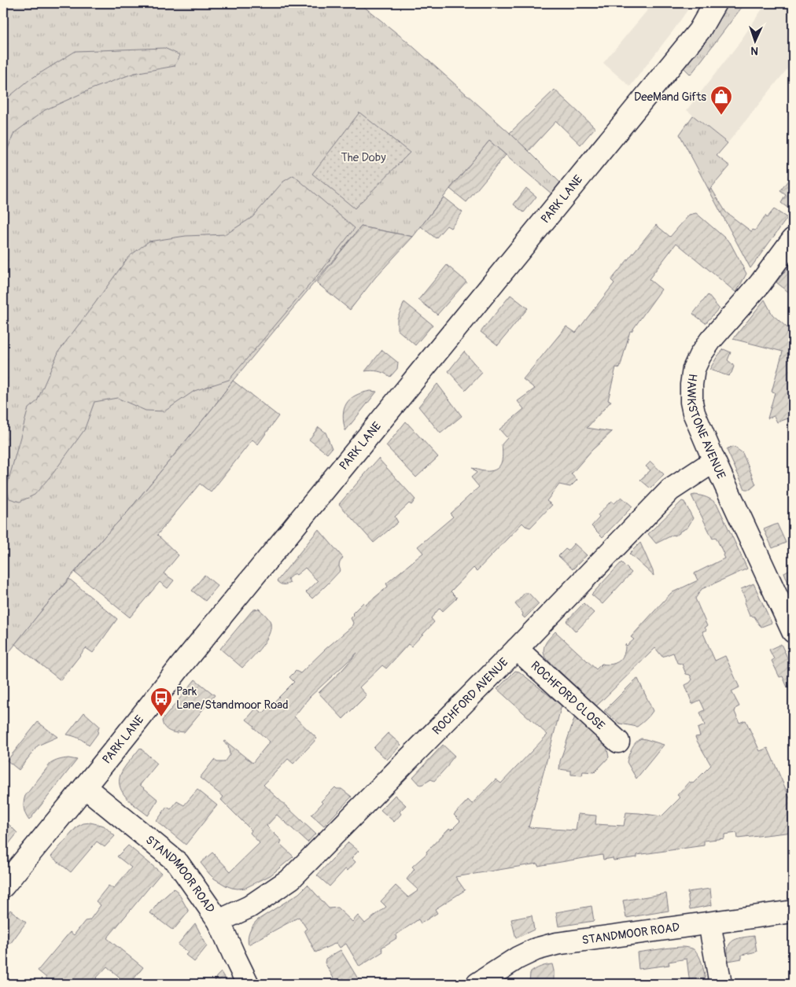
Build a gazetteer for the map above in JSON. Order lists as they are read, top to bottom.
{
  "streets": {
    "street": [
      "PARK LANE",
      "HAWKSTONE AVENUE",
      "ROCHFORD CLOSE",
      "ROCHFORD AVENUE",
      "STANDMOOR ROAD"
    ]
  },
  "crossings": [
    ["PARK LANE", "STANDMOOR ROAD"],
    ["HAWKSTONE AVENUE", "ROCHFORD AVENUE"],
    ["ROCHFORD CLOSE", "ROCHFORD AVENUE"],
    ["ROCHFORD AVENUE", "STANDMOOR ROAD"]
  ],
  "parks": ["The Doby"],
  "places": {
    "shop": ["DeeMand Gifts"],
    "bus stop": ["Park Lane/Standmoor Road"]
  },
  "north": "bottom"
}
